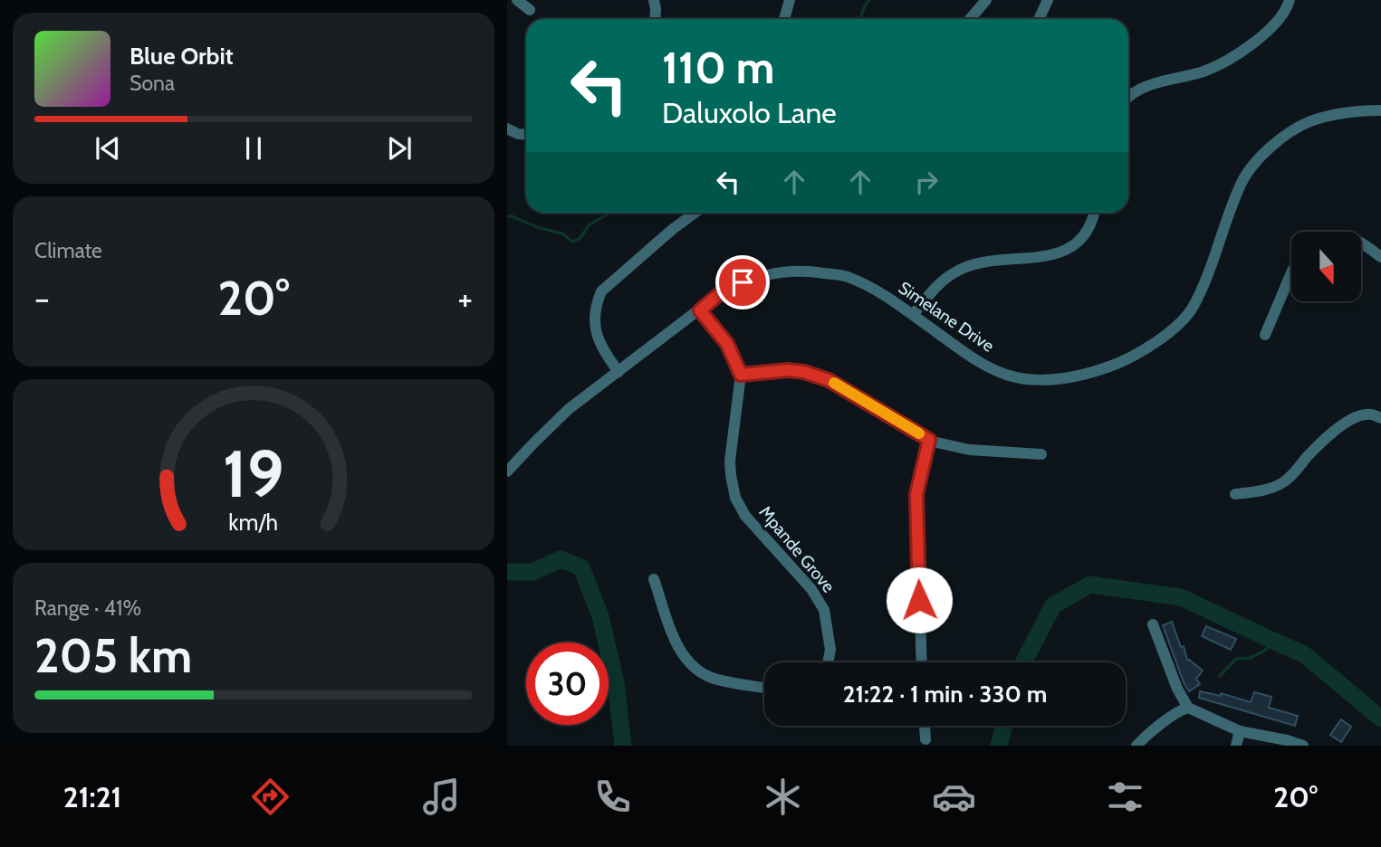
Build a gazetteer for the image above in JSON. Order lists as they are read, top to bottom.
{
  "streets": {
    "street": ["Simelane Drive", "Mpande Grove"]
  },
  "north": "bottom",
  "page": {
    "turn": ["110 m", "Daluxolo Lane"],
    "song": ["Blue Orbit", "Sona"],
    "tile": [
      "Climate",
      ["Range · 41%", "205 km"]
    ],
    "heat": ["−", "20°", "+"],
    "limit": "30",
    "trip": "21:22 · 1 min · 330 m",
    "tabs": ["21:21", "20°"],
    "gauge": ["19", "km/h"]
  }
}
